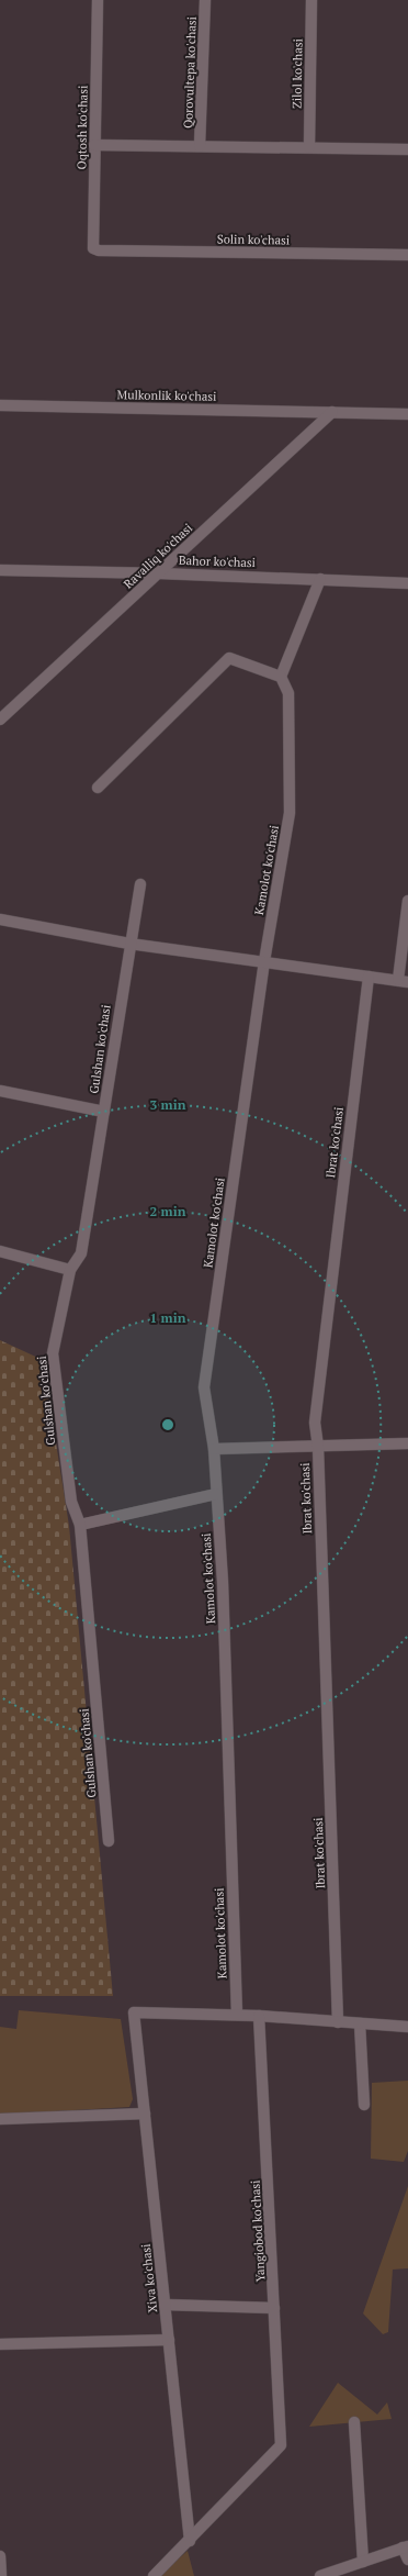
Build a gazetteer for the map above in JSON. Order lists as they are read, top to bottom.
{
  "streets": {
    "street": [
      "Qorovultepa ko'chasi",
      "Zilol ko'chasi",
      "Oqtosh ko'chasi",
      "Solin ko'chasi",
      "Mulkonlik ko'chasi",
      "Ravalliq ko'chasi",
      "Bahor ko'chasi",
      "Kamolot ko'chasi",
      "Gulshan ko'chasi",
      "Ibrat ko'chasi",
      "Yangiobod ko'chasi",
      "Xiva ko'chasi"
    ]
  },
  "crossings": [
    ["Oqtosh ko'chasi", "Solin ko'chasi"],
    ["Mulkonlik ko'chasi", "Ravalliq ko'chasi"],
    ["Ravalliq ko'chasi", "Bahor ko'chasi"],
    ["Kamolot ko'chasi", "Xiva ko'chasi"],
    ["Yangiobod ko'chasi", "Xiva ko'chasi"]
  ],
  "rings": ["3 min", "2 min", "1 min"]
}
